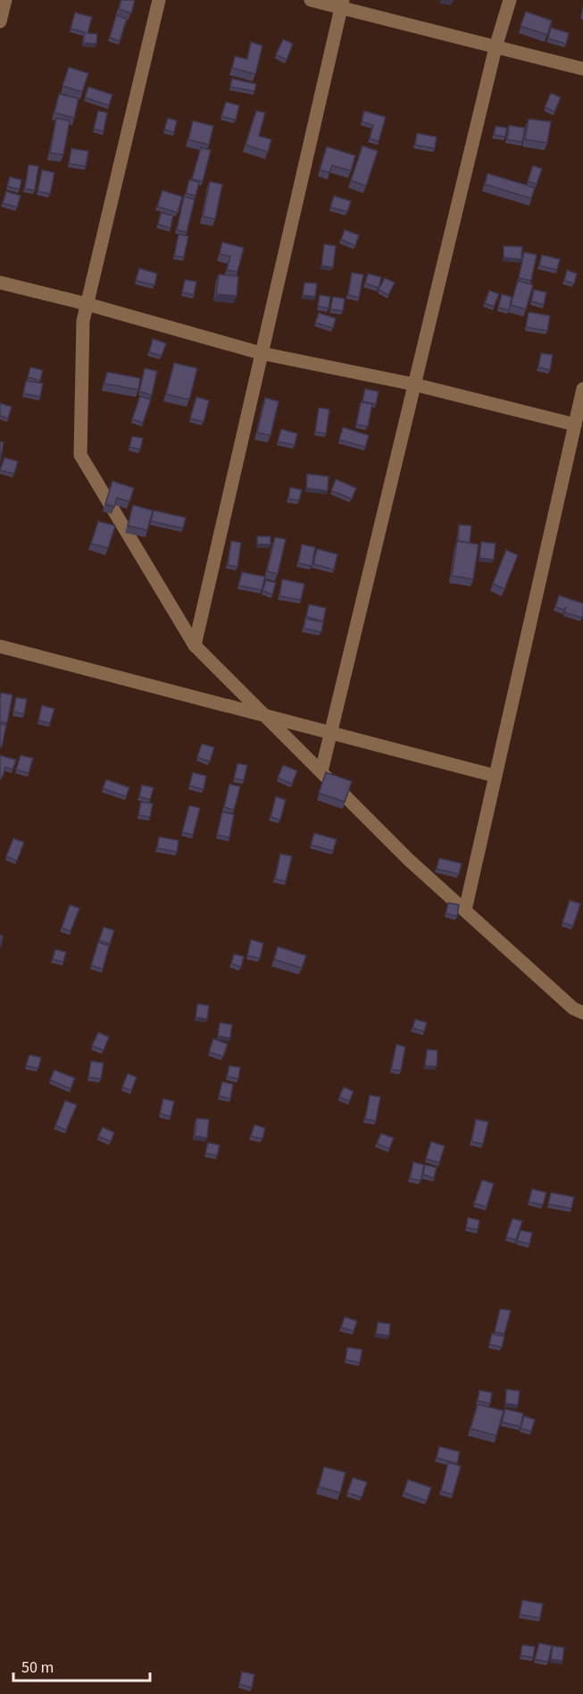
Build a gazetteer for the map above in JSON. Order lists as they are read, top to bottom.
{
  "scale_bar": "50 m"
}
